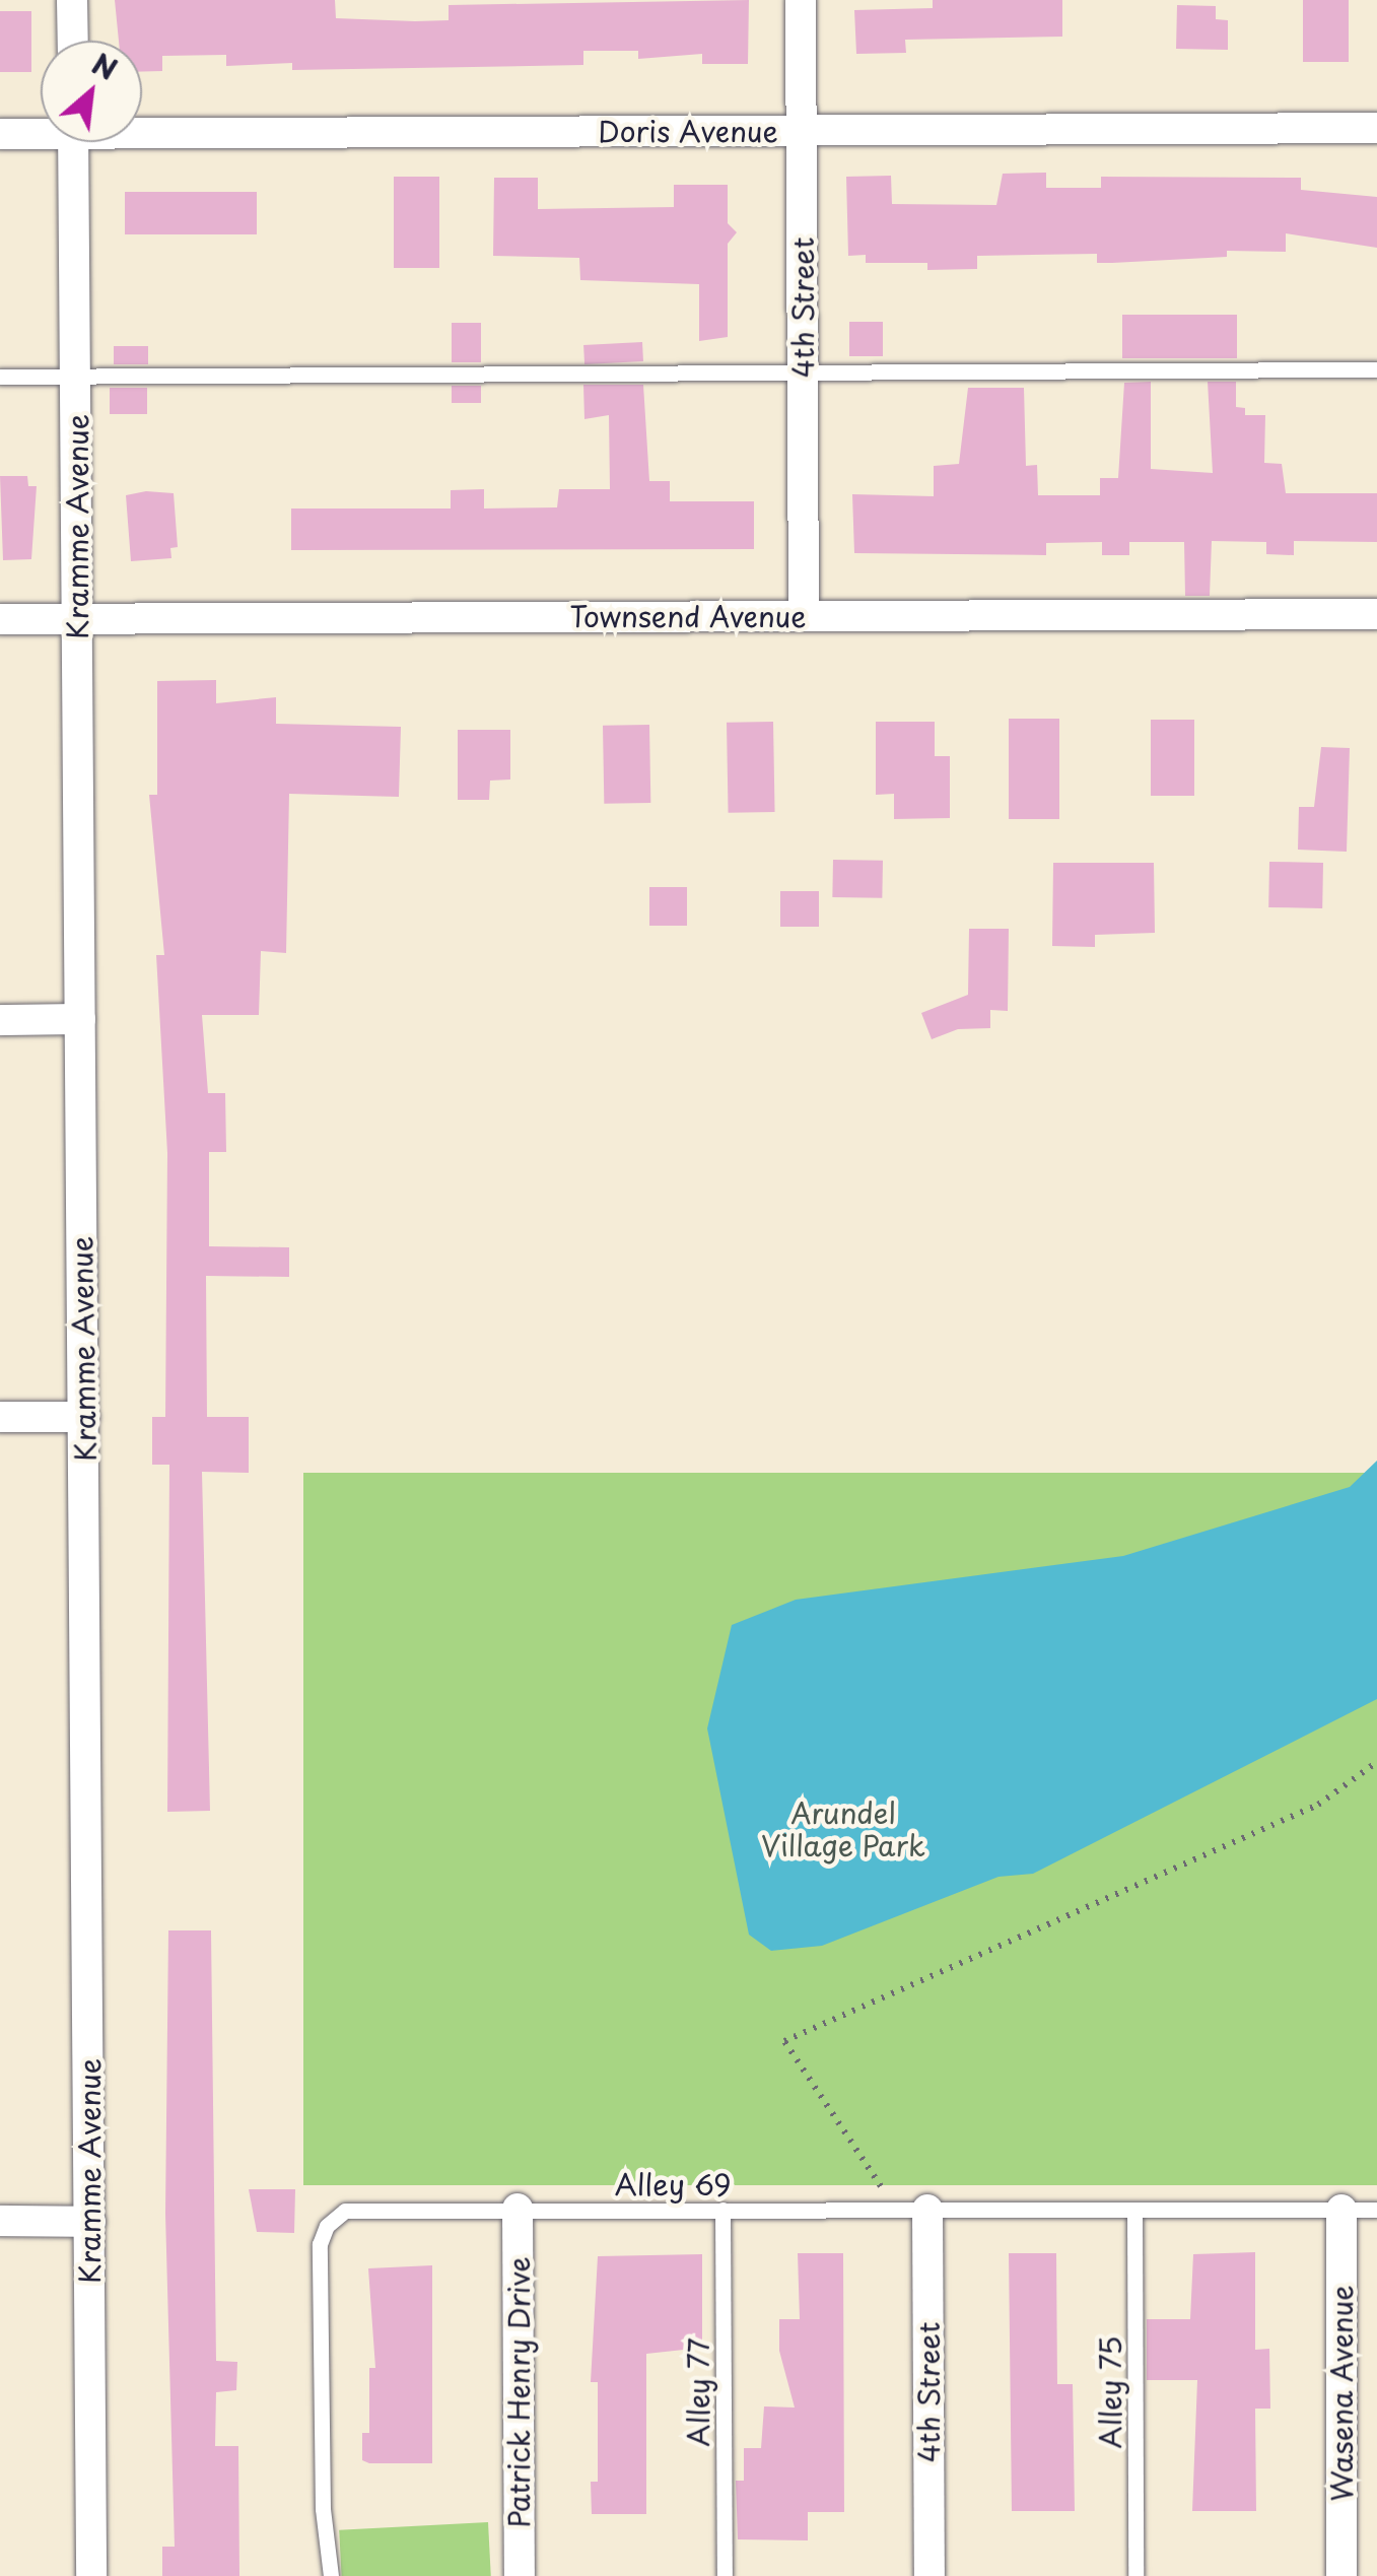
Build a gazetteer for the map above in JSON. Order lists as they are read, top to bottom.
{
  "streets": {
    "street": [
      "Doris Avenue",
      "4th Street",
      "Kramme Avenue",
      "Townsend Avenue",
      "Patrick Henry Drive",
      "Wasena Avenue"
    ],
    "lane": ["Alley 69", "Alley 77", "Alley 75"]
  },
  "crossings": [
    ["Doris Avenue", "4th Street"],
    ["4th Street", "Townsend Avenue"],
    ["4th Street", "Alley 69"],
    ["Kramme Avenue", "Townsend Avenue"],
    ["Alley 69", "Patrick Henry Drive"],
    ["Alley 69", "Alley 77"],
    ["Alley 69", "Alley 75"],
    ["Alley 69", "Wasena Avenue"]
  ],
  "parks": ["Arundel Village Park"],
  "north": "top right"
}
